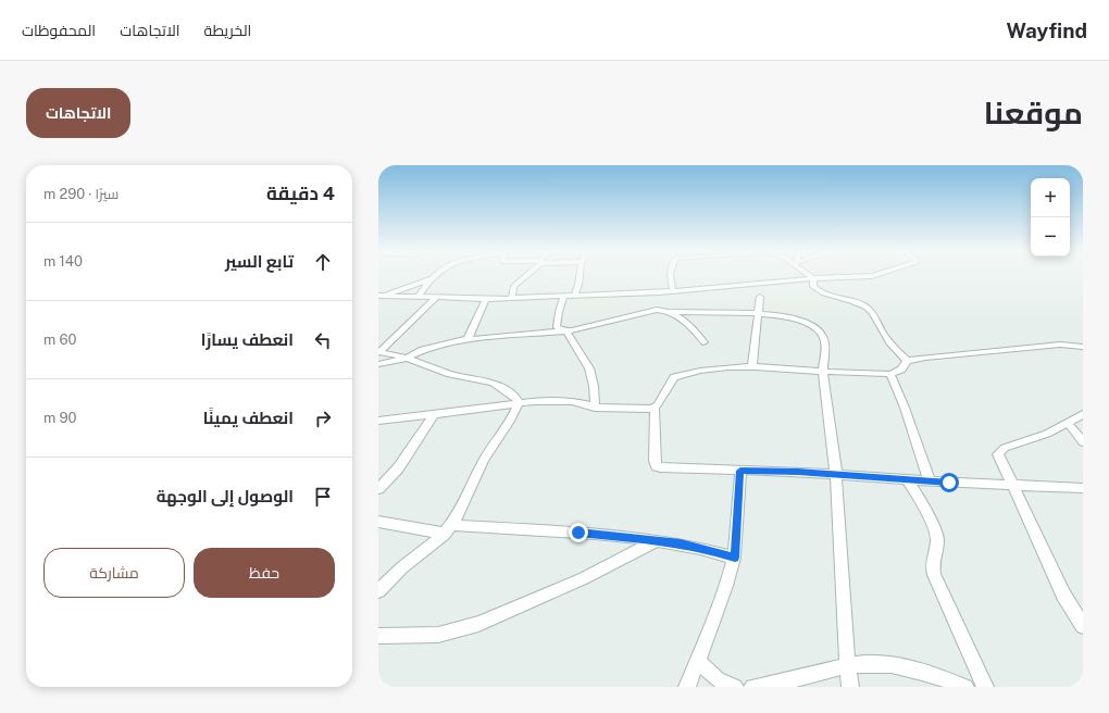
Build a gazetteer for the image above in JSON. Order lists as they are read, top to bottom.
{
  "page": {
    "header": "Wayfind",
    "nav": ["الخريطة", "الاتجاهات", "المحفوظات"],
    "title": "موقعنا",
    "buttons": [
      "الاتجاهات",
      ["حفظ", "مشاركة"]
    ],
    "heading": ["4 دقيقة", "سيرًا · 290 m"],
    "map_buttons": ["+", "−"],
    "list": [
      ["تابع السير", "140 m"],
      ["انعطف يسارًا", "60 m"],
      ["انعطف يمينًا", "90 m"],
      "الوصول إلى الوجهة"
    ]
  }
}
